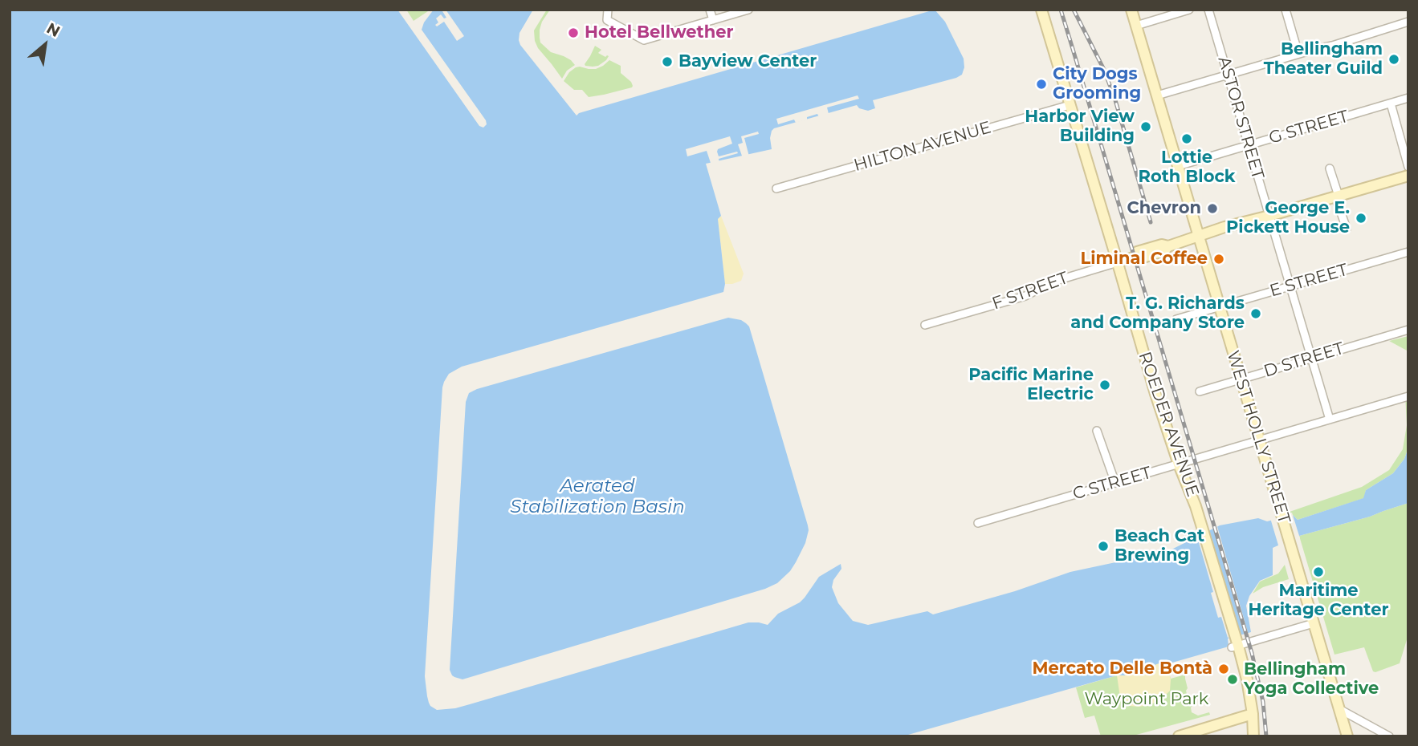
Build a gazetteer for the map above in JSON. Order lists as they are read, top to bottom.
{
  "streets": {
    "main road": ["F STREET", "ROEDER AVENUE", "WEST HOLLY STREET"],
    "street": [
      "ASTOR STREET",
      "G STREET",
      "HILTON AVENUE",
      "E STREET",
      "D STREET",
      "C STREET"
    ]
  },
  "crossings": [
    ["ASTOR STREET", "G STREET"],
    ["ASTOR STREET", "E STREET"],
    ["ASTOR STREET", "F STREET"],
    ["ASTOR STREET", "D STREET"],
    ["ASTOR STREET", "C STREET"],
    ["G STREET", "WEST HOLLY STREET"],
    ["HILTON AVENUE", "ROEDER AVENUE"],
    ["E STREET", "WEST HOLLY STREET"],
    ["F STREET", "ROEDER AVENUE"],
    ["F STREET", "WEST HOLLY STREET"],
    ["D STREET", "WEST HOLLY STREET"],
    ["ROEDER AVENUE", "C STREET"],
    ["WEST HOLLY STREET", "C STREET"]
  ],
  "water": ["Aerated Stabilization Basin"],
  "parks": ["Waypoint Park"],
  "places": [
    "Hotel Bellwether",
    "Bellingham Theater Guild",
    "Bayview Center",
    "City Dogs Grooming",
    "Harbor View Building",
    "Lottie Roth Block",
    "Chevron",
    "George E. Pickett House",
    "Liminal Coffee",
    "T. G. Richards and Company Store",
    "Pacific Marine Electric",
    "Beach Cat Brewing",
    "Maritime Heritage Center",
    "Mercato Delle Bontà",
    "Bellingham Yoga Collective"
  ],
  "north": "top right"
}
